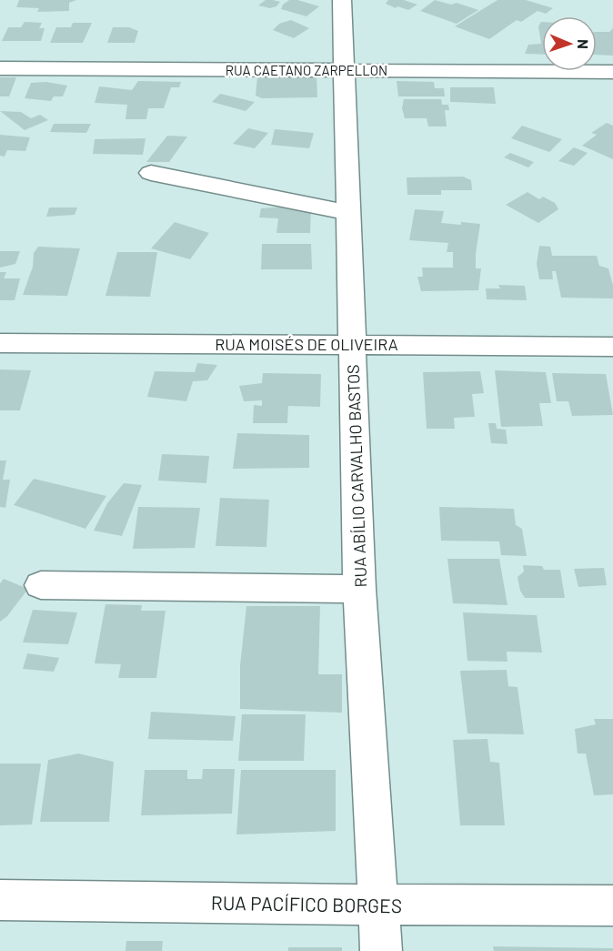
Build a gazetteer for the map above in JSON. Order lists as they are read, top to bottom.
{
  "streets": {
    "street": [
      "RUA CAETANO ZARPELLON",
      "RUA MOISÉS DE OLIVEIRA",
      "RUA ABÍLIO CARVALHO BASTOS",
      "RUA PACÍFICO BORGES"
    ]
  },
  "crossings": [
    ["RUA CAETANO ZARPELLON", "RUA ABÍLIO CARVALHO BASTOS"],
    ["RUA MOISÉS DE OLIVEIRA", "RUA ABÍLIO CARVALHO BASTOS"],
    ["RUA ABÍLIO CARVALHO BASTOS", "RUA PACÍFICO BORGES"]
  ],
  "north": "right"
}
